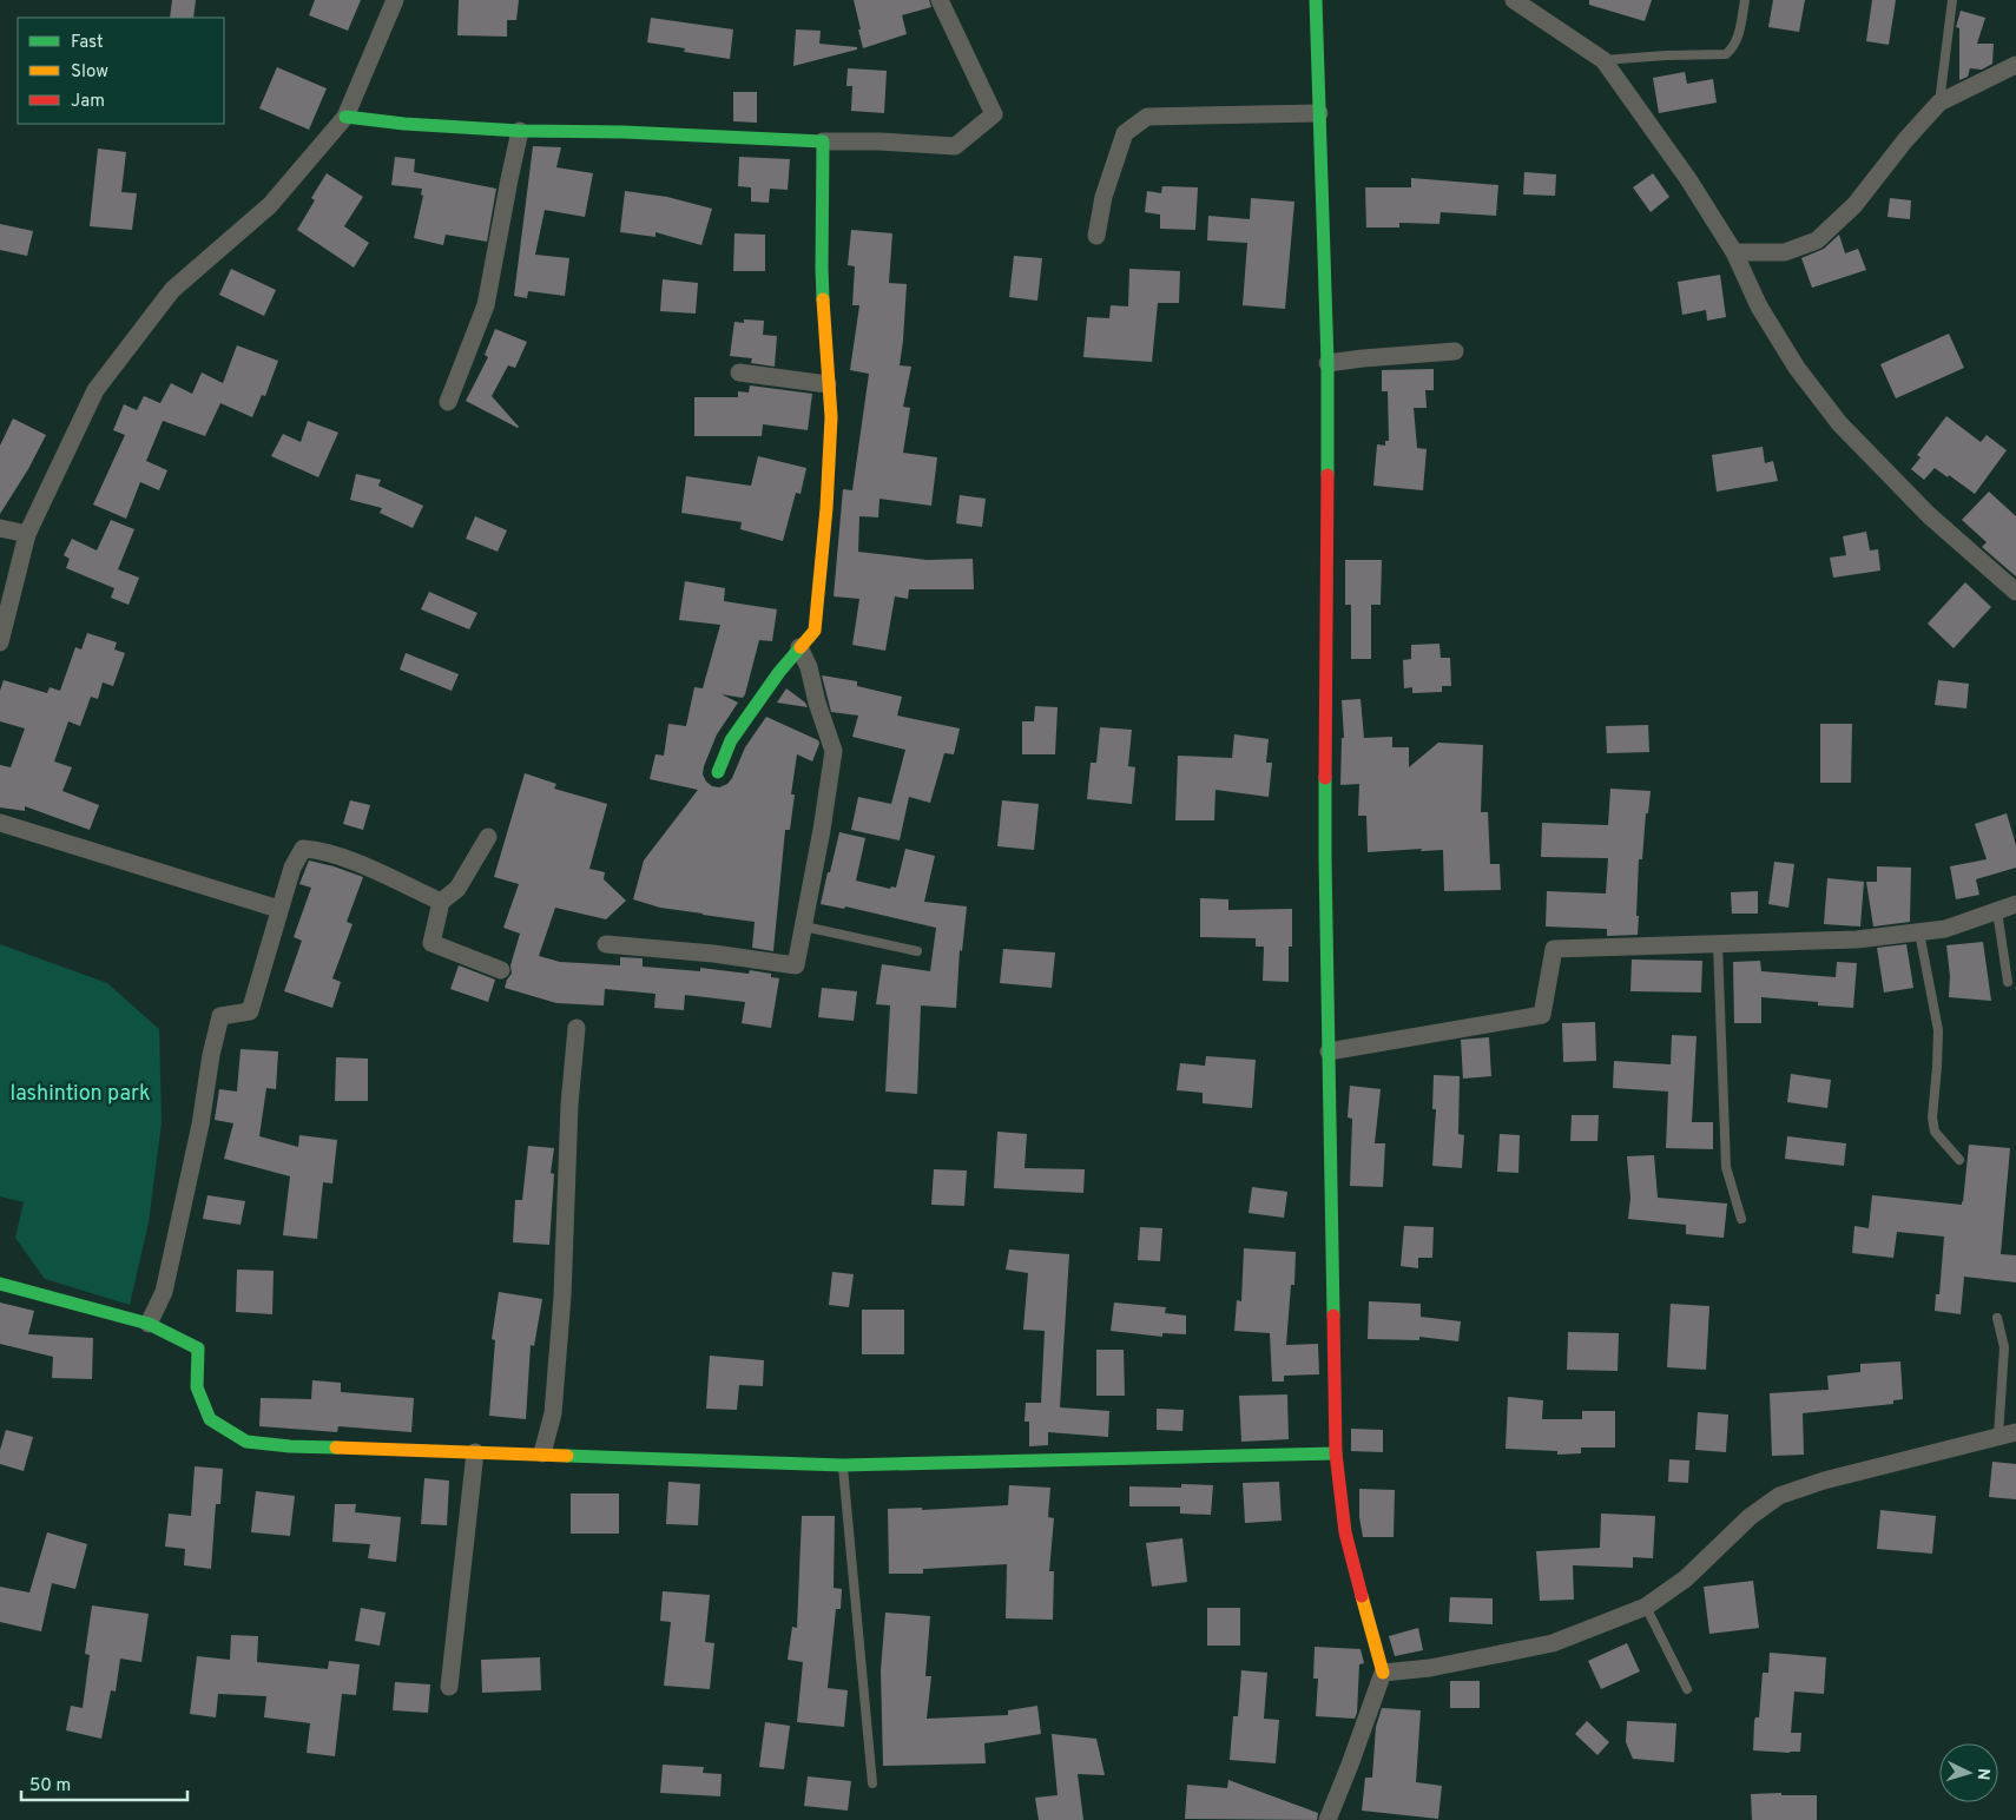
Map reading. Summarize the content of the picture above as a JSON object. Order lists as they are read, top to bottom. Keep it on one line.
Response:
{"parks":["lashintion park"],"legend":["Fast","Slow","Jam"],"scale_bar":"50 m","north":"right"}
